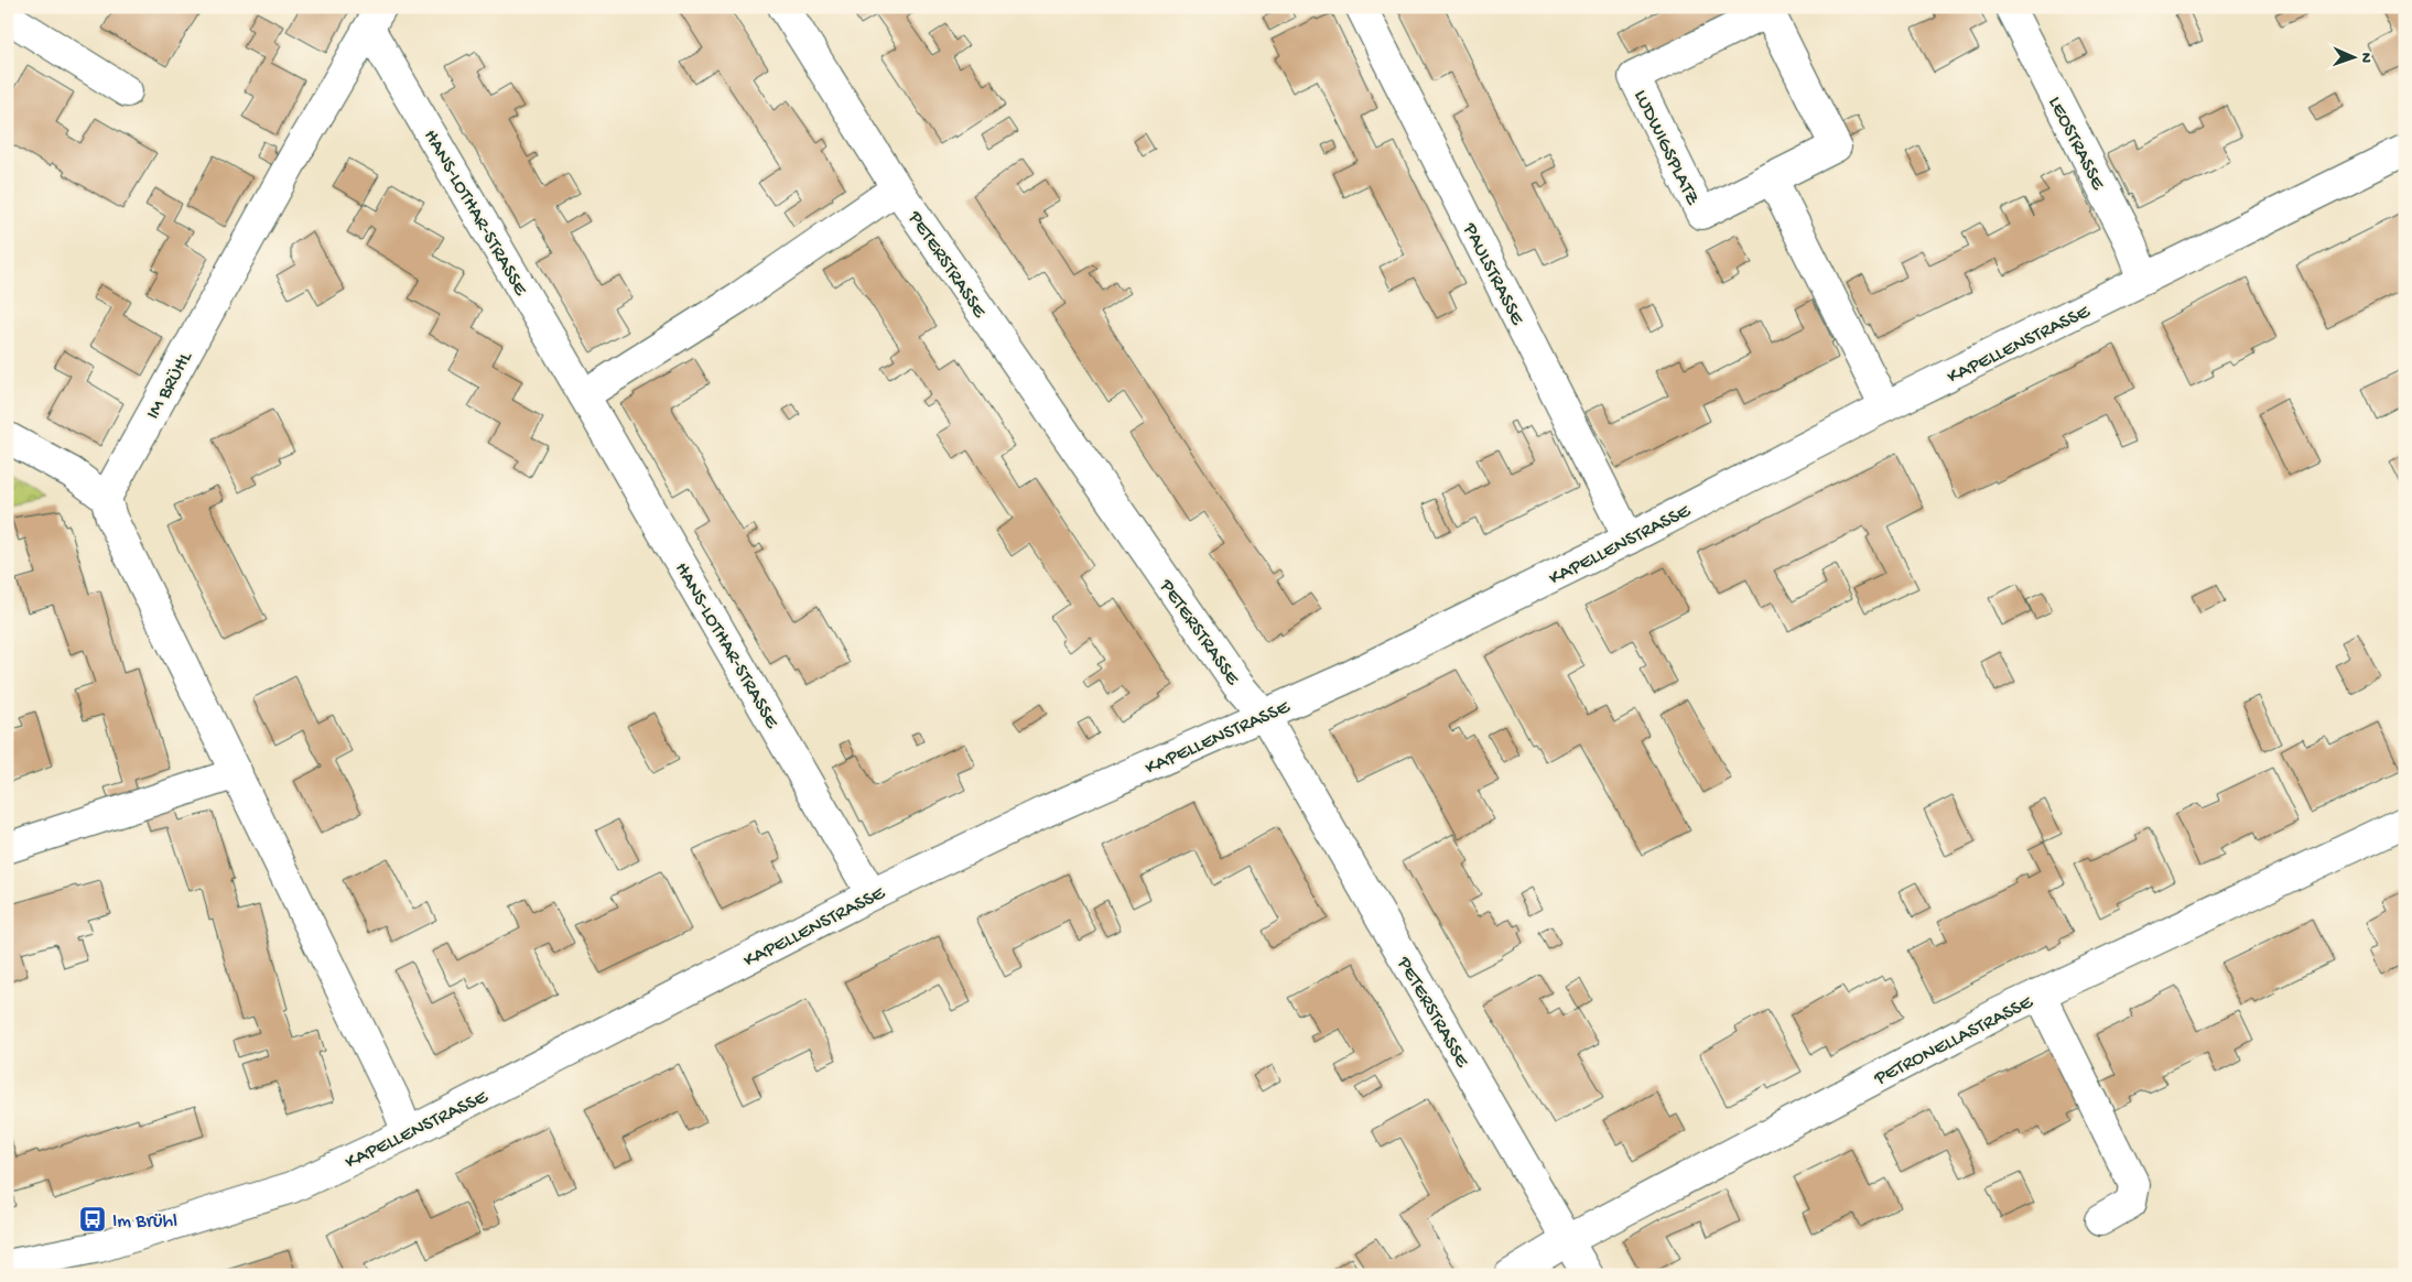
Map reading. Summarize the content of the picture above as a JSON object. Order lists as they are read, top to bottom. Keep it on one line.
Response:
{"streets":{"street":["LEOSTRASSE","LUDWIGSPLATZ","HANS-LOTHAR-STRASSE","PETERSTRASSE","PAULSTRASSE","KAPELLENSTRASSE","IM BRÜHL","PETRONELLASTRASSE"]},"crossings":[["LEOSTRASSE","KAPELLENSTRASSE"],["HANS-LOTHAR-STRASSE","KAPELLENSTRASSE"],["HANS-LOTHAR-STRASSE","IM BRÜHL"],["PETERSTRASSE","KAPELLENSTRASSE"],["PETERSTRASSE","PETRONELLASTRASSE"],["PAULSTRASSE","KAPELLENSTRASSE"]],"places":{"bus stop":["Im Brühl"]},"north":"right"}
